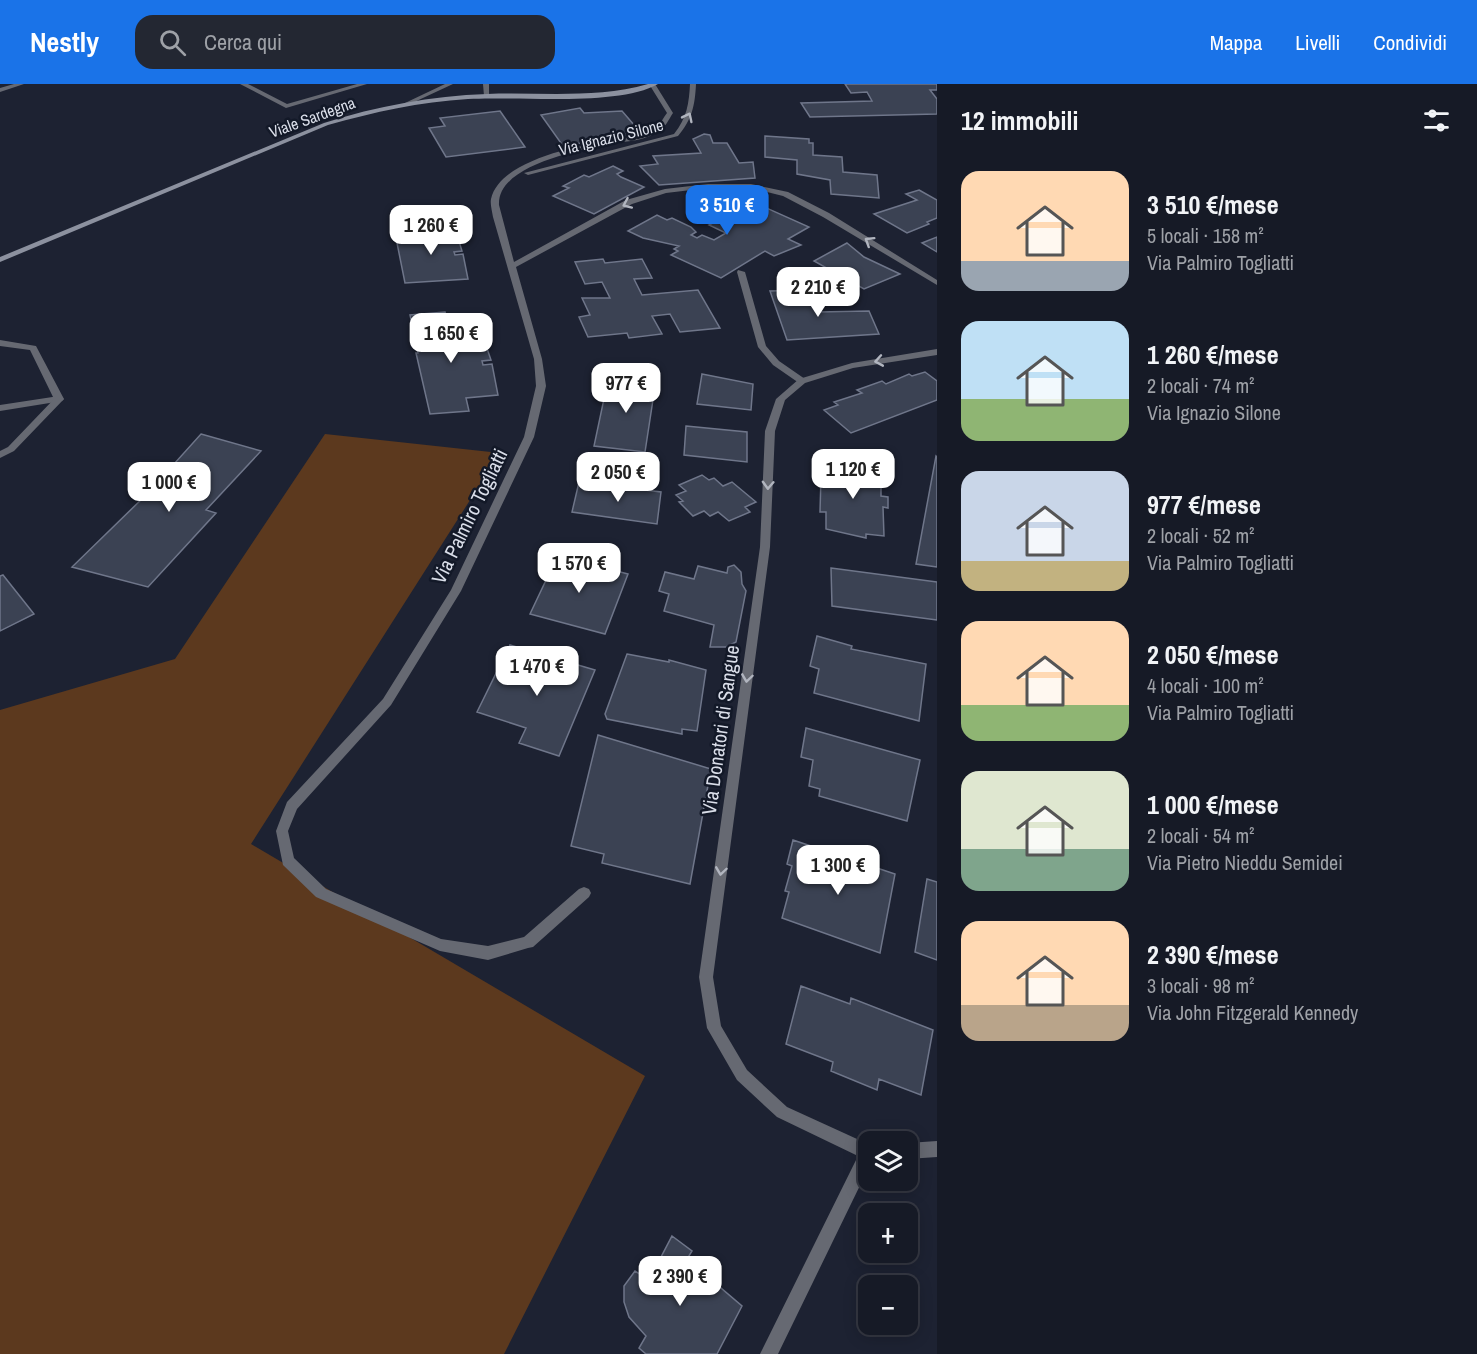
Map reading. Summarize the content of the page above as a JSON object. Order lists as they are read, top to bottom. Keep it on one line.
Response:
{"streets":{"street":["Viale Sardegna","Via Ignazio Silone","Via Palmiro Togliatti","Via Donatori di Sangue"]},"crossings":[["Viale Sardegna","Via Ignazio Silone"]],"one_way":["Via Ignazio Silone","Via Donatori di Sangue"],"page":{"header":"Nestly","search":"Cerca qui","nav":["Mappa","Livelli","Condividi"],"heading":"12 immobili","list":[{"name":"3 510 €/mese","note":"5 locali · 158 m² · Via Palmiro Togliatti"},{"name":"1 260 €/mese","note":"2 locali · 74 m² · Via Ignazio Silone"},{"name":"977 €/mese","note":"2 locali · 52 m² · Via Palmiro Togliatti"},{"name":"2 050 €/mese","note":"4 locali · 100 m² · Via Palmiro Togliatti"},{"name":"1 000 €/mese","note":"2 locali · 54 m² · Via Pietro Nieddu Semidei"},{"name":"2 390 €/mese","note":"3 locali · 98 m² · Via John Fitzgerald Kennedy"}],"price":["3 510 €","1 260 €","2 210 €","1 650 €","977 €","1 120 €","2 050 €","1 000 €","1 570 €","1 470 €","1 300 €","2 390 €"],"map_buttons":["+","−"]}}
